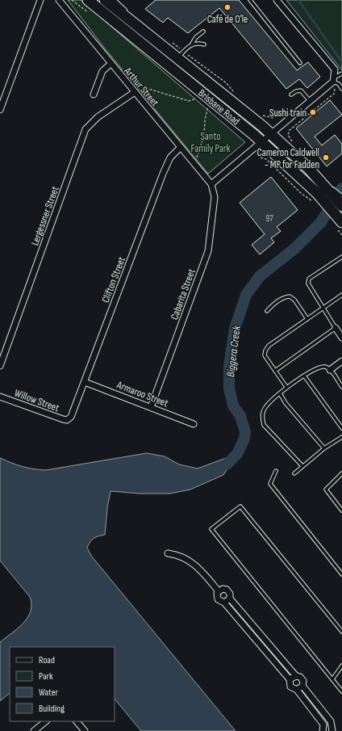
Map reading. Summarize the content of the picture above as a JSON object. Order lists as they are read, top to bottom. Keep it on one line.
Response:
{"streets":{"highway":["Brisbane Road"],"street":["Arthur Street","Lergessner Street","Clifton Street","Cabarita Street","Armaroo Street","Willow Street"]},"crossings":[["Arthur Street","Lergessner Street"],["Arthur Street","Clifton Street"],["Arthur Street","Cabarita Street"],["Clifton Street","Armaroo Street"],["Clifton Street","Willow Street"],["Cabarita Street","Armaroo Street"]],"water":["Biggera Creek"],"parks":["Santo Family Park"],"places":["Café de O'le","Sushi train","Cameron Caldwell - MP for Fadden"],"house_numbers":["97"],"legend":["Road","Park","Water","Building"]}
